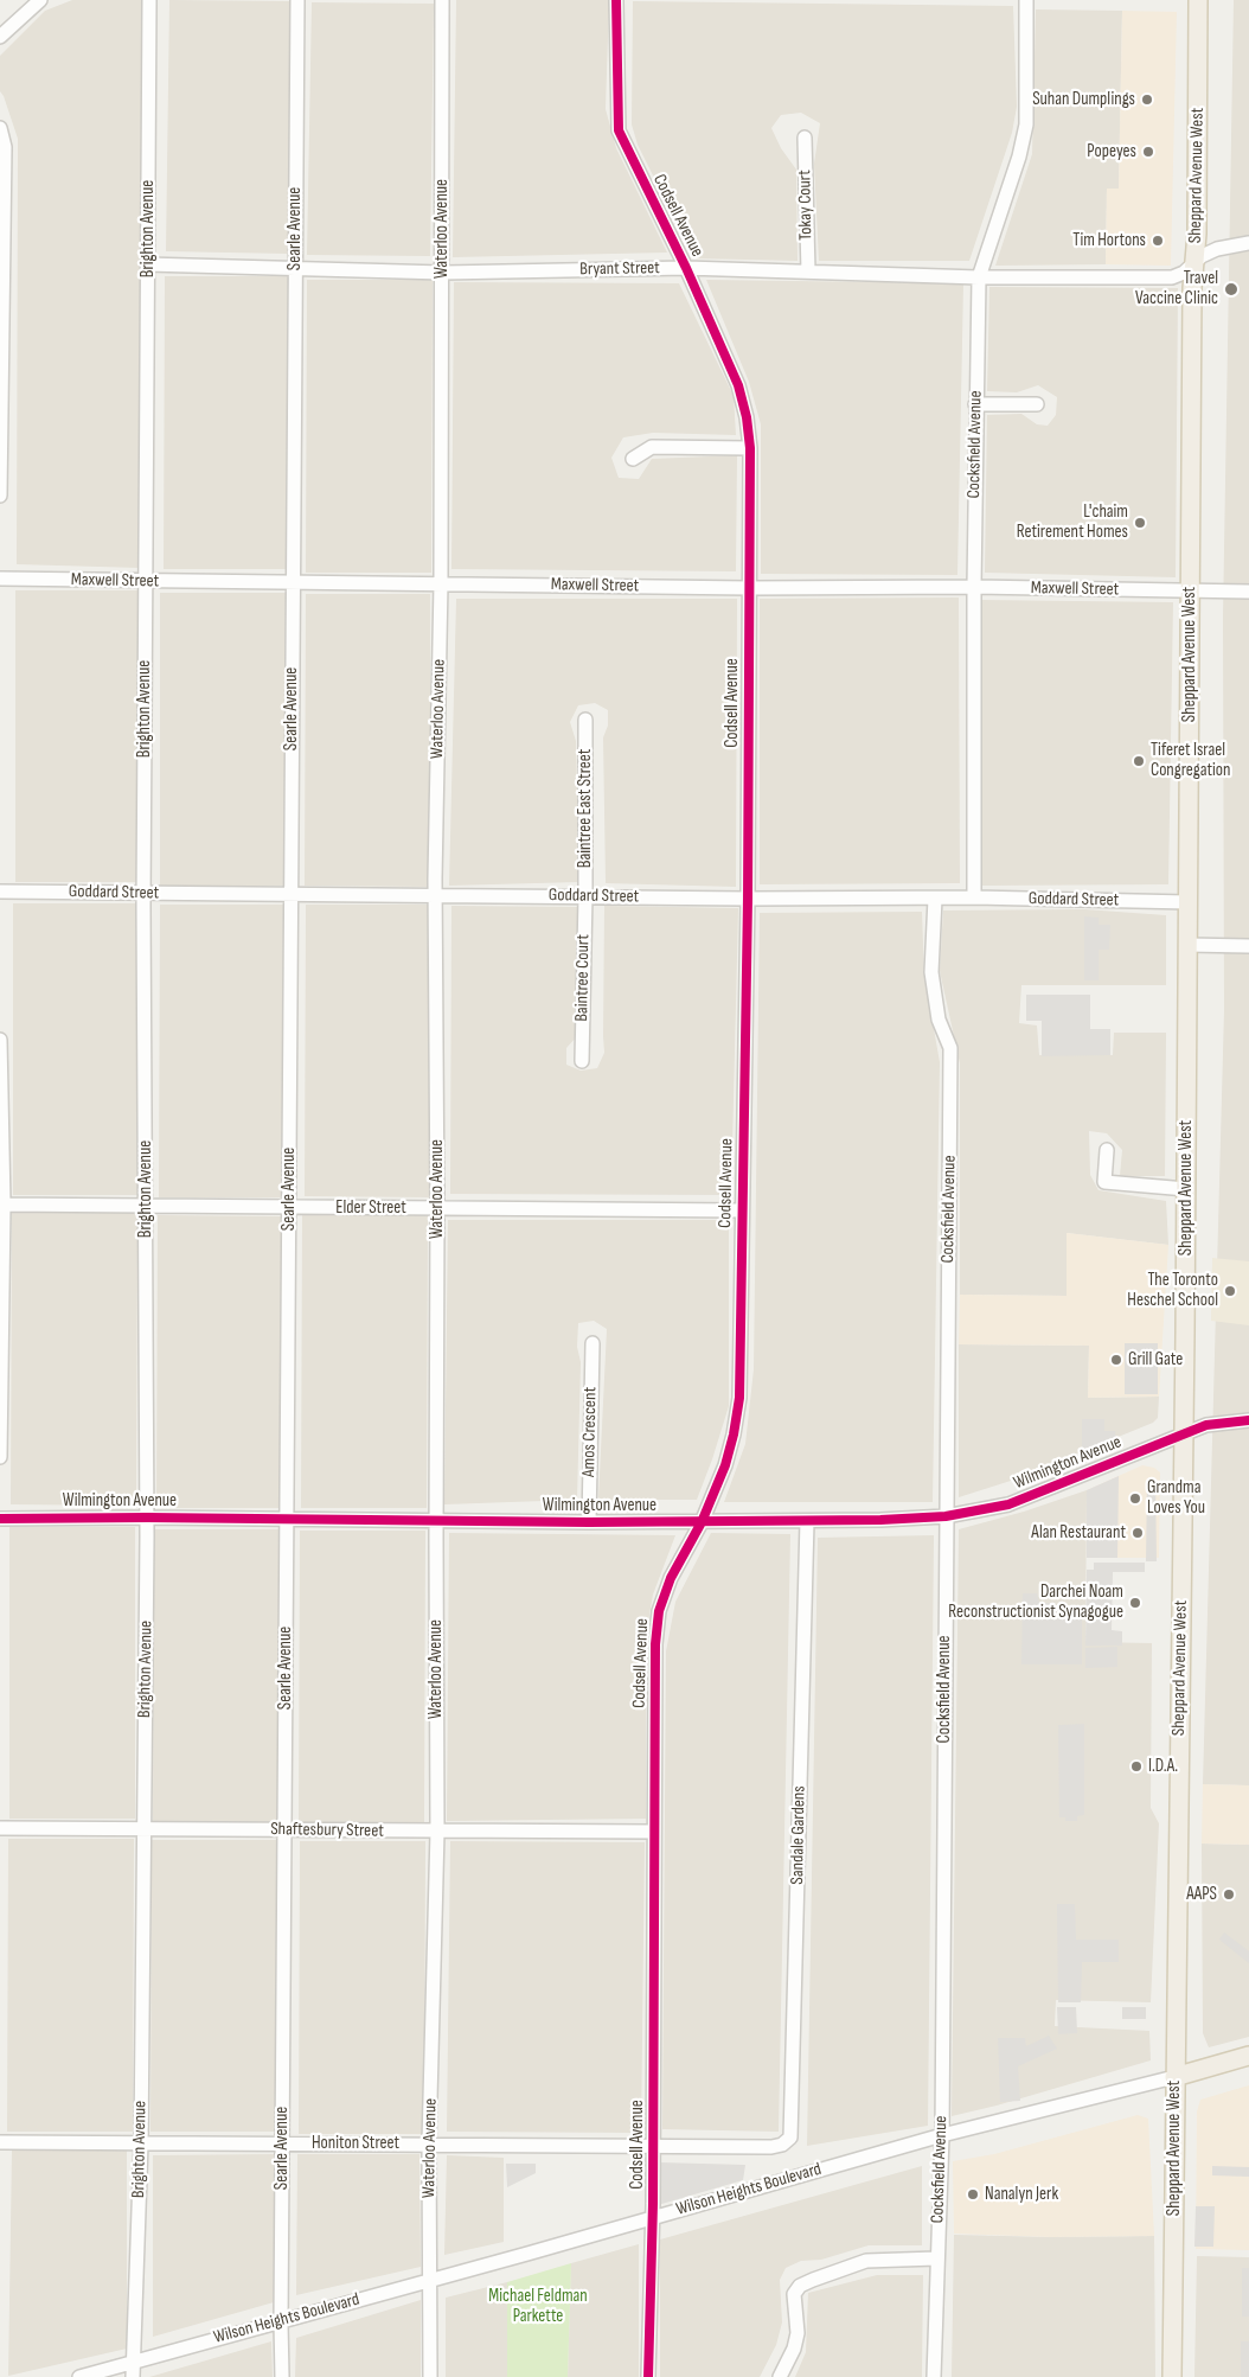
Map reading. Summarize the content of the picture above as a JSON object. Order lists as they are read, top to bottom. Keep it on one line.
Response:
{"streets":{"main road":["Sheppard Avenue West","Wilson Heights Boulevard"],"street":["Tokay Court","Codsell Avenue","Brighton Avenue","Searle Avenue","Waterloo Avenue","Bryant Street","Cocksfield Avenue","Maxwell Street","Baintree East Street","Goddard Street","Baintree Court","Elder Street","Amos Crescent","Wilmington Avenue","Shaftesbury Street","Sandale Gardens","Honiton Street"]},"crossings":[["Sheppard Avenue West","Bryant Street"],["Sheppard Avenue West","Maxwell Street"],["Sheppard Avenue West","Goddard Street"],["Sheppard Avenue West","Wilmington Avenue"],["Sheppard Avenue West","Wilson Heights Boulevard"],["Tokay Court","Bryant Street"],["Codsell Avenue","Bryant Street"],["Codsell Avenue","Maxwell Street"],["Codsell Avenue","Goddard Street"],["Codsell Avenue","Elder Street"],["Codsell Avenue","Wilmington Avenue"],["Codsell Avenue","Shaftesbury Street"],["Codsell Avenue","Honiton Street"],["Codsell Avenue","Wilson Heights Boulevard"],["Brighton Avenue","Bryant Street"],["Brighton Avenue","Maxwell Street"],["Brighton Avenue","Goddard Street"],["Brighton Avenue","Elder Street"],["Brighton Avenue","Wilmington Avenue"],["Brighton Avenue","Shaftesbury Street"],["Brighton Avenue","Honiton Street"],["Brighton Avenue","Wilson Heights Boulevard"],["Searle Avenue","Bryant Street"],["Searle Avenue","Maxwell Street"],["Searle Avenue","Goddard Street"],["Searle Avenue","Elder Street"],["Searle Avenue","Wilmington Avenue"],["Searle Avenue","Shaftesbury Street"],["Searle Avenue","Honiton Street"],["Searle Avenue","Wilson Heights Boulevard"],["Waterloo Avenue","Bryant Street"],["Waterloo Avenue","Maxwell Street"],["Waterloo Avenue","Goddard Street"],["Waterloo Avenue","Elder Street"],["Waterloo Avenue","Wilmington Avenue"],["Waterloo Avenue","Shaftesbury Street"],["Waterloo Avenue","Honiton Street"],["Waterloo Avenue","Wilson Heights Boulevard"],["Bryant Street","Cocksfield Avenue"],["Cocksfield Avenue","Maxwell Street"],["Cocksfield Avenue","Goddard Street"],["Cocksfield Avenue","Wilmington Avenue"],["Cocksfield Avenue","Wilson Heights Boulevard"],["Baintree East Street","Goddard Street"],["Baintree East Street","Baintree Court"],["Goddard Street","Baintree Court"],["Amos Crescent","Wilmington Avenue"],["Wilmington Avenue","Sandale Gardens"],["Sandale Gardens","Honiton Street"]],"parks":["Michael Feldman Parkette"],"places":["Suhan Dumplings","Popeyes","Tim Hortons","Travel Vaccine Clinic","L'chaim Retirement Homes","Tiferet Israel Congregation","The Toronto Heschel School","Grill Gate","Grandma Loves You","Alan Restaurant","Darchei Noam Reconstructionist Synagogue","I.D.A.","AAPS","Nanalyn Jerk"]}
